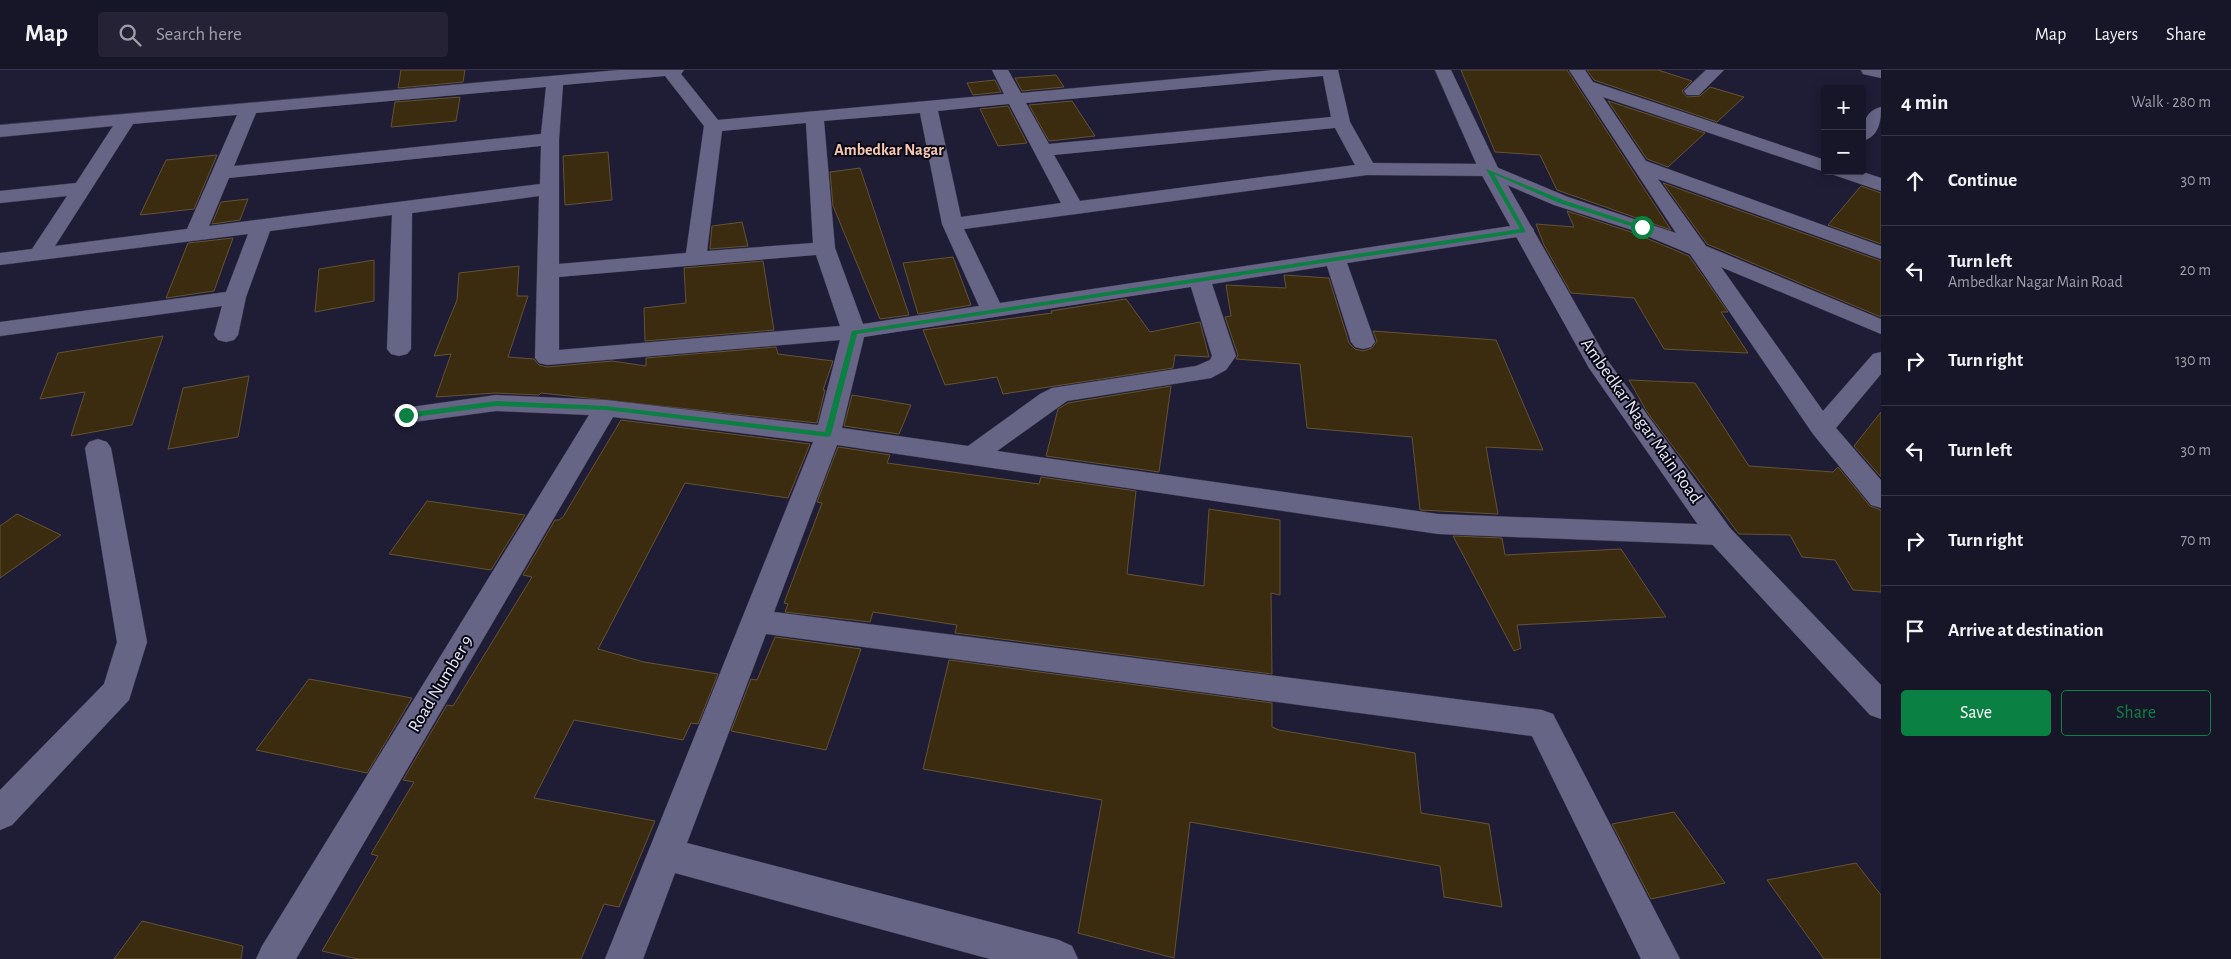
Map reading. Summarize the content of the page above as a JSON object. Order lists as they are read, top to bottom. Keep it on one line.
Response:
{"streets":{"street":["Ambedkar Nagar Main Road","Road Number 9"]},"districts":["Ambedkar Nagar"],"page":{"header":"Map","search":"Search here","nav":["Map","Layers","Share"],"heading":["4 min","Walk · 280 m"],"map_buttons":["+","−"],"list":[["Continue","30 m"],["Turn left","Ambedkar Nagar Main Road","20 m"],["Turn right","130 m"],["Turn left","30 m"],["Turn right","70 m"],"Arrive at destination"],"buttons":["Save","Share"]}}
